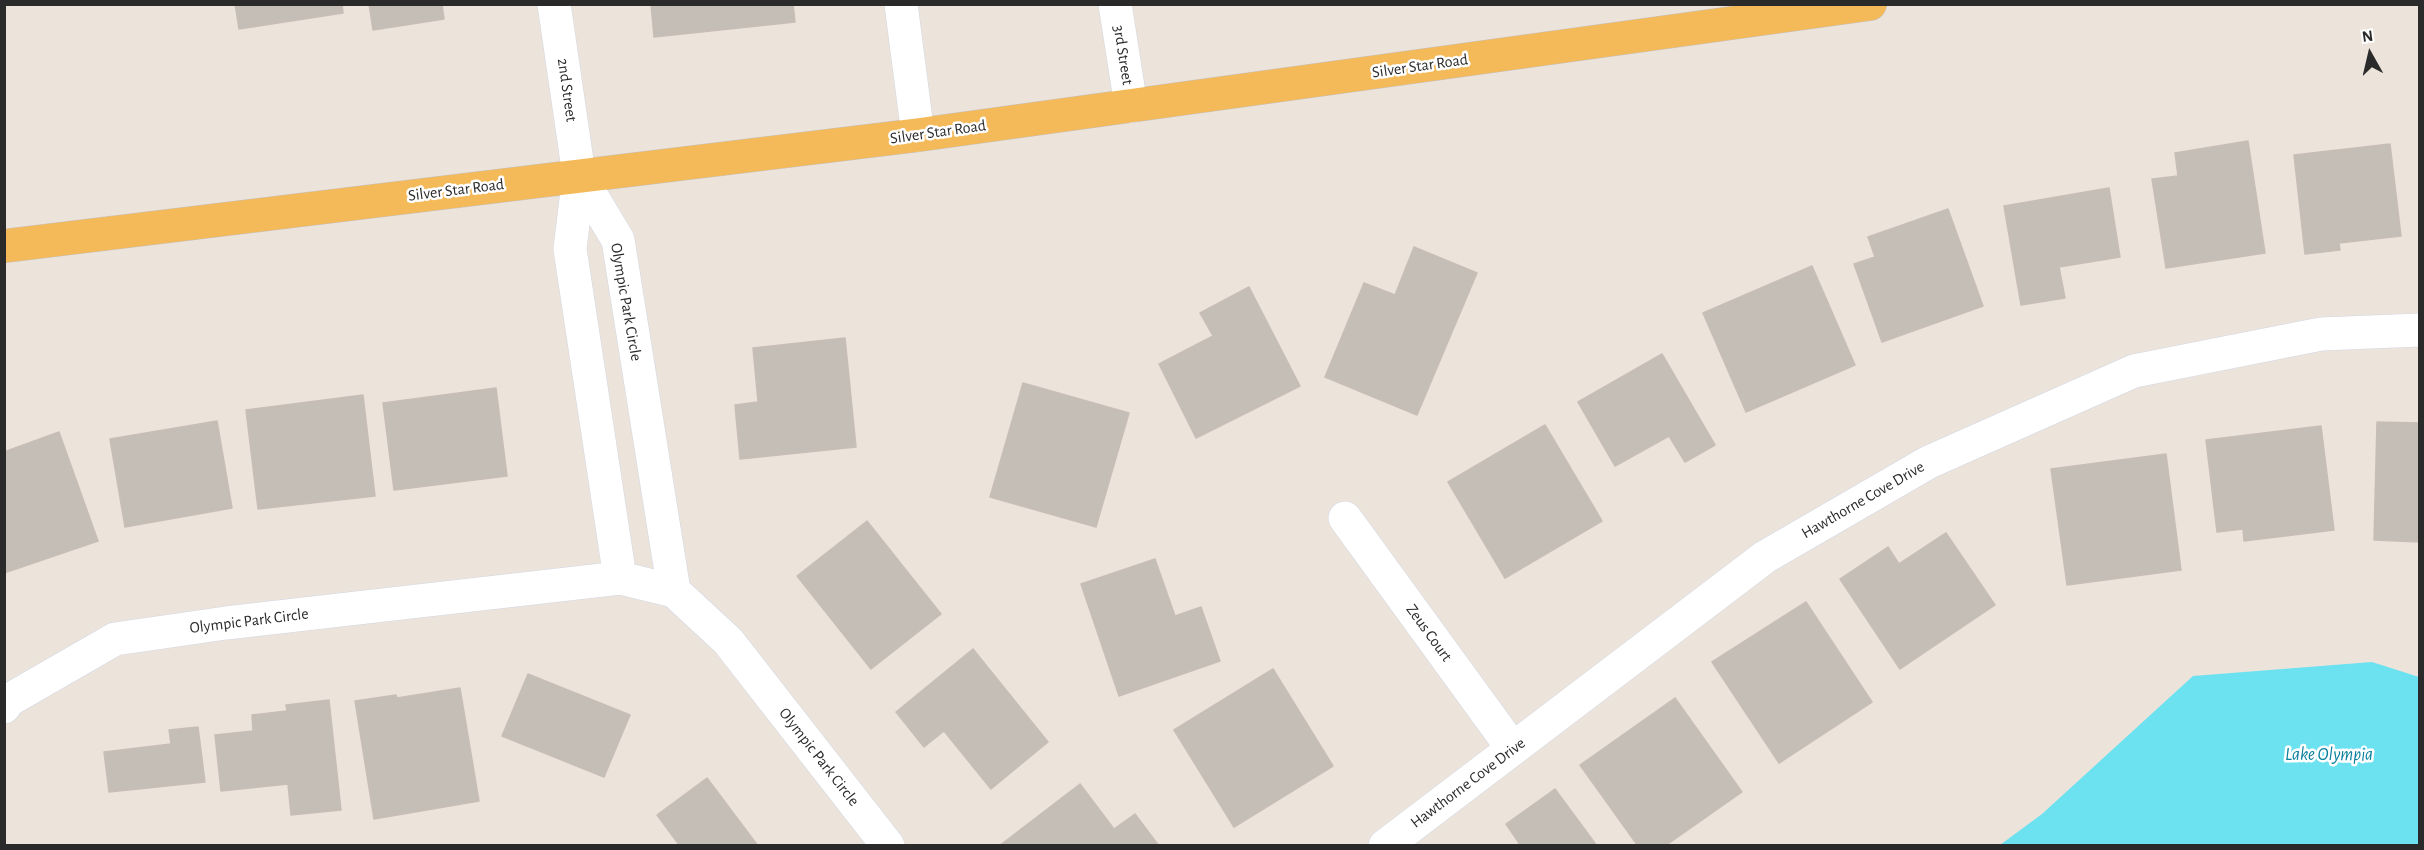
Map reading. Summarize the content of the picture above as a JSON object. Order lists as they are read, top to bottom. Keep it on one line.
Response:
{"streets":{"main road":["Silver Star Road"],"street":["3rd Street","2nd Street","Olympic Park Circle","Hawthorne Cove Drive","Zeus Court"]},"crossings":[["3rd Street","Silver Star Road"],["Silver Star Road","2nd Street"],["Silver Star Road","Olympic Park Circle"],["2nd Street","Olympic Park Circle"],["Hawthorne Cove Drive","Zeus Court"]],"water":["Lake Olympia"],"north":"top"}
